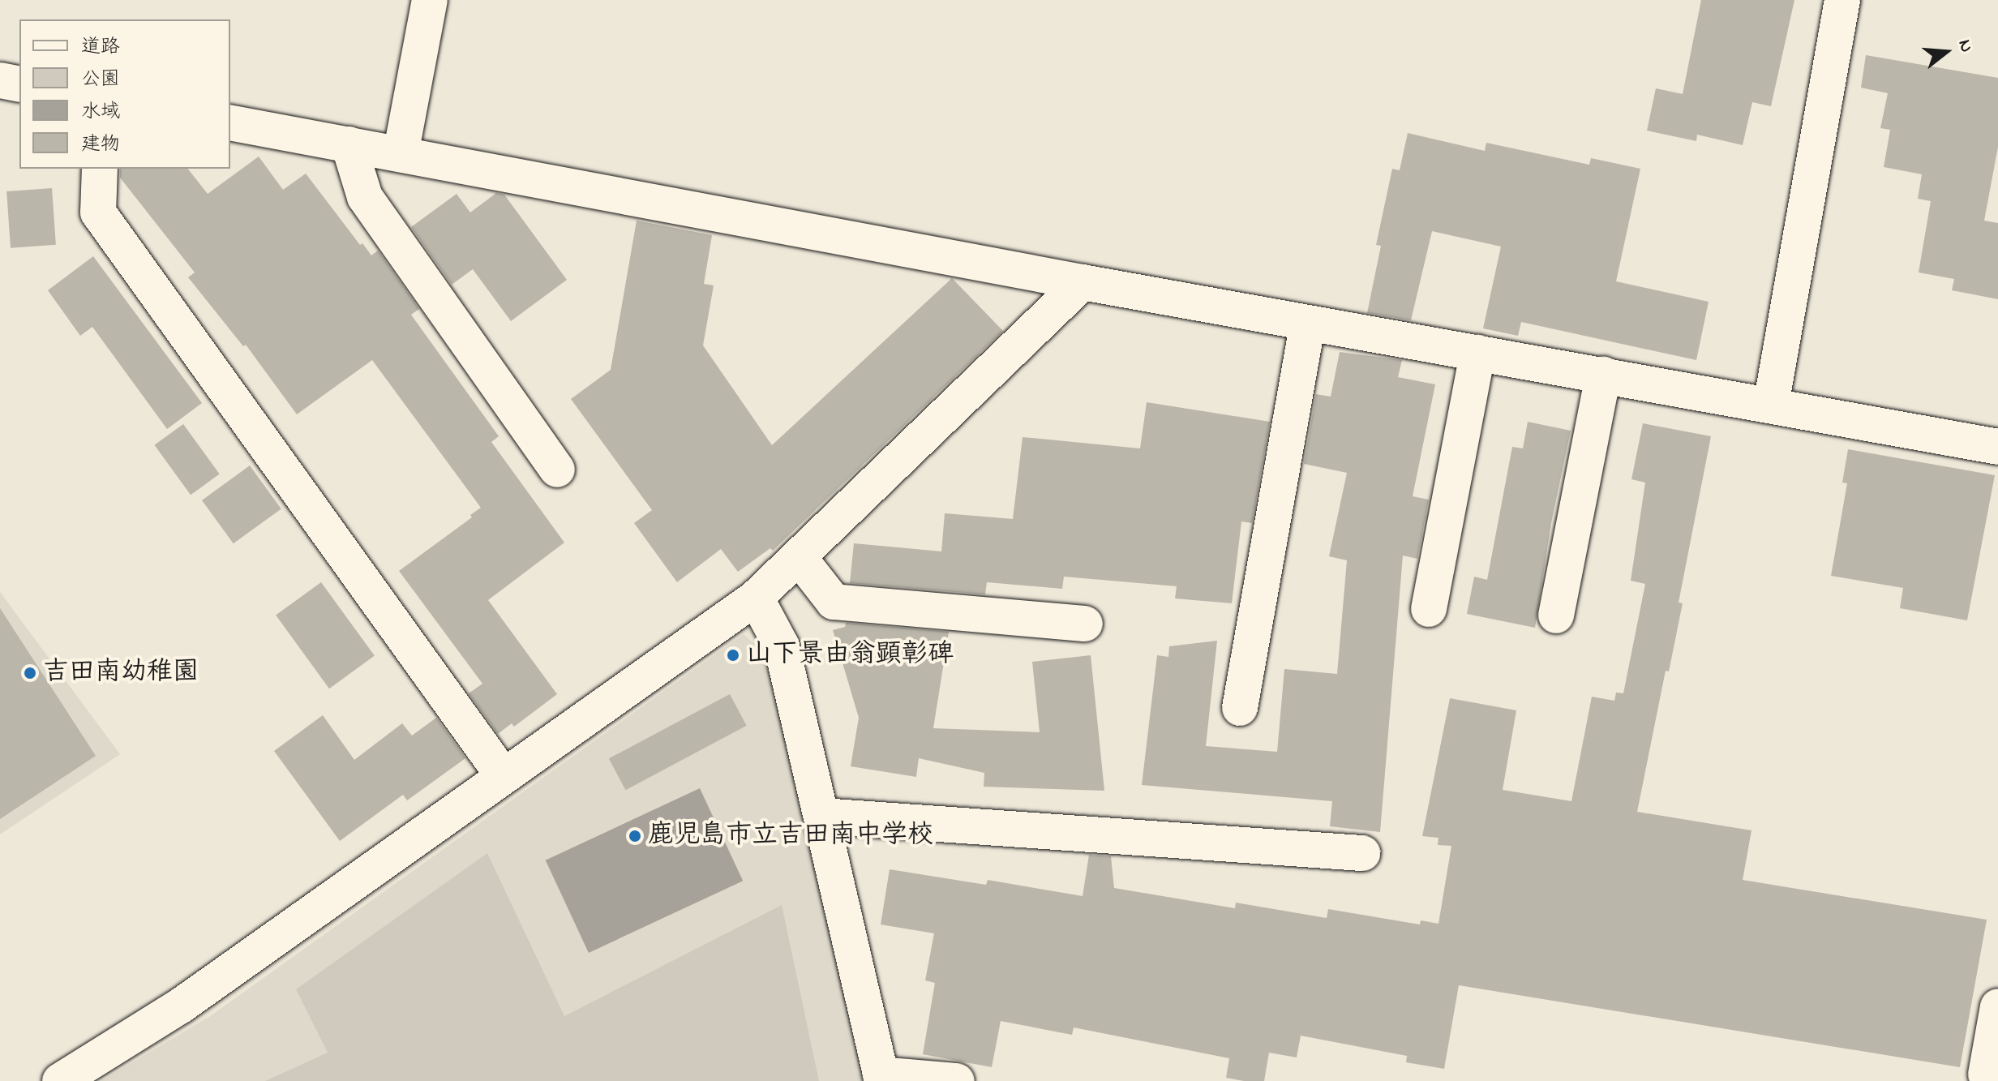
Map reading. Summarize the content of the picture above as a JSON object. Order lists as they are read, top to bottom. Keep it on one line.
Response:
{"places":["山下景由翁顕彰碑","吉田南幼稚園","鹿児島市立吉田南中学校"],"legend":["道路","公園","水域","建物"],"north":"right"}
